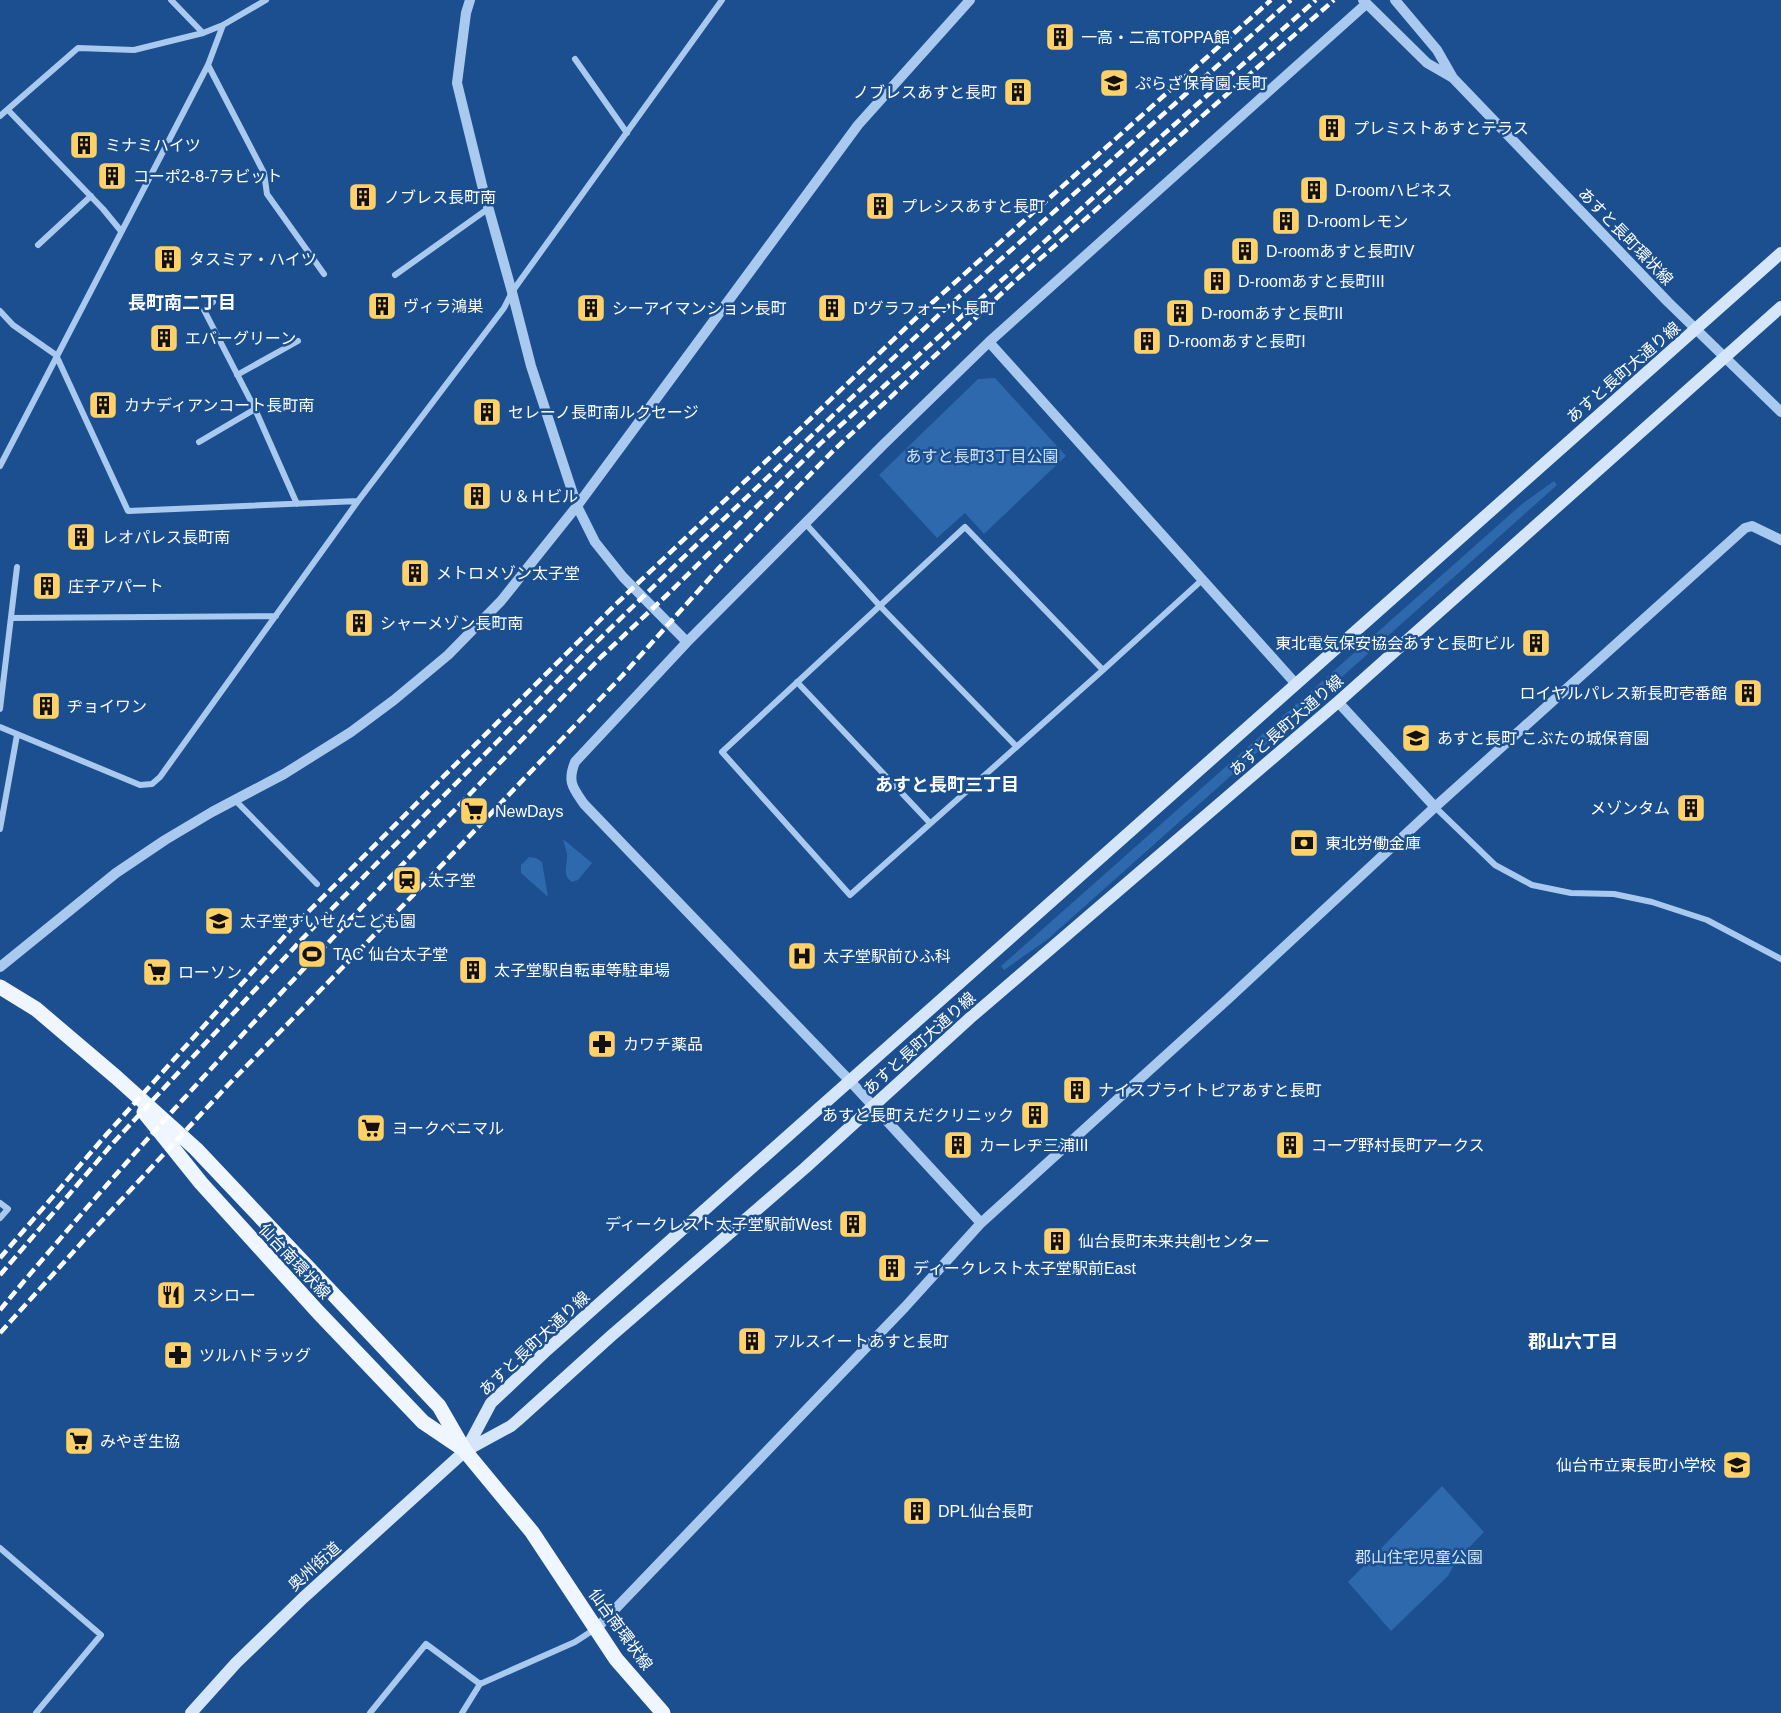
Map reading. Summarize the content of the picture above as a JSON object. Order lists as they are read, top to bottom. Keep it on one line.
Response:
{"streets":{"main road":["あすと長町大通り線","仙台南環状線","奥州街道"],"street":["あすと長町環状線"]},"crossings":[["あすと長町環状線","あすと長町大通り線"],["あすと長町大通り線","仙台南環状線"],["あすと長町大通り線","奥州街道"],["仙台南環状線","奥州街道"]],"districts":["長町南二丁目","あすと長町三丁目","郡山六丁目"],"parks":["あすと長町3丁目公園","郡山住宅児童公園"],"places":{"building":["一高・二高TOPPA館","ノブレスあすと長町","プレミストあすとテラス","ミナミハイツ","コーポ2-8-7ラビット","D-roomハピネス","ノブレス長町南","プレシスあすと長町","D-roomレモン","D-roomあすと長町IV","タスミア・ハイツ","D-roomあすと長町III","ヴィラ鴻巣","シーアイマンション長町","D'グラフォート長町","D-roomあすと長町II","エバーグリーン","D-roomあすと長町I","カナディアンコート長町南","セレーノ長町南ルクセージ","Ｕ＆Ｈビル","レオパレス長町南","メトロメゾン太子堂","庄子アパート","シャーメゾン長町南","東北電気保安協会あすと長町ビル","ロイヤルパレス新長町壱番館","ヂョイワン","メゾンタム","太子堂駅自転車等駐車場","ナイスブライトピアあすと長町","あすと長町えだクリニック","カーレヂ三浦III","コープ野村長町アークス","ディークレスト太子堂駅前West","仙台長町未来共創センター","ディークレスト太子堂駅前East","アルスイートあすと長町","DPL仙台長町"],"school or university":["ぷらざ保育園 長町","あすと長町 こぶたの城保育園","太子堂すいせんこども園","仙台市立東長町小学校"],"supermarket":["NewDays","ローソン","ヨークベニマル","みやぎ生協"],"bank":["東北労働金庫"],"station":["太子堂"],"sports":["TAC 仙台太子堂"],"hospital":["太子堂駅前ひふ科"],"pharmacy":["カワチ薬品","ツルハドラッグ"],"restaurant":["スシロー"]}}
